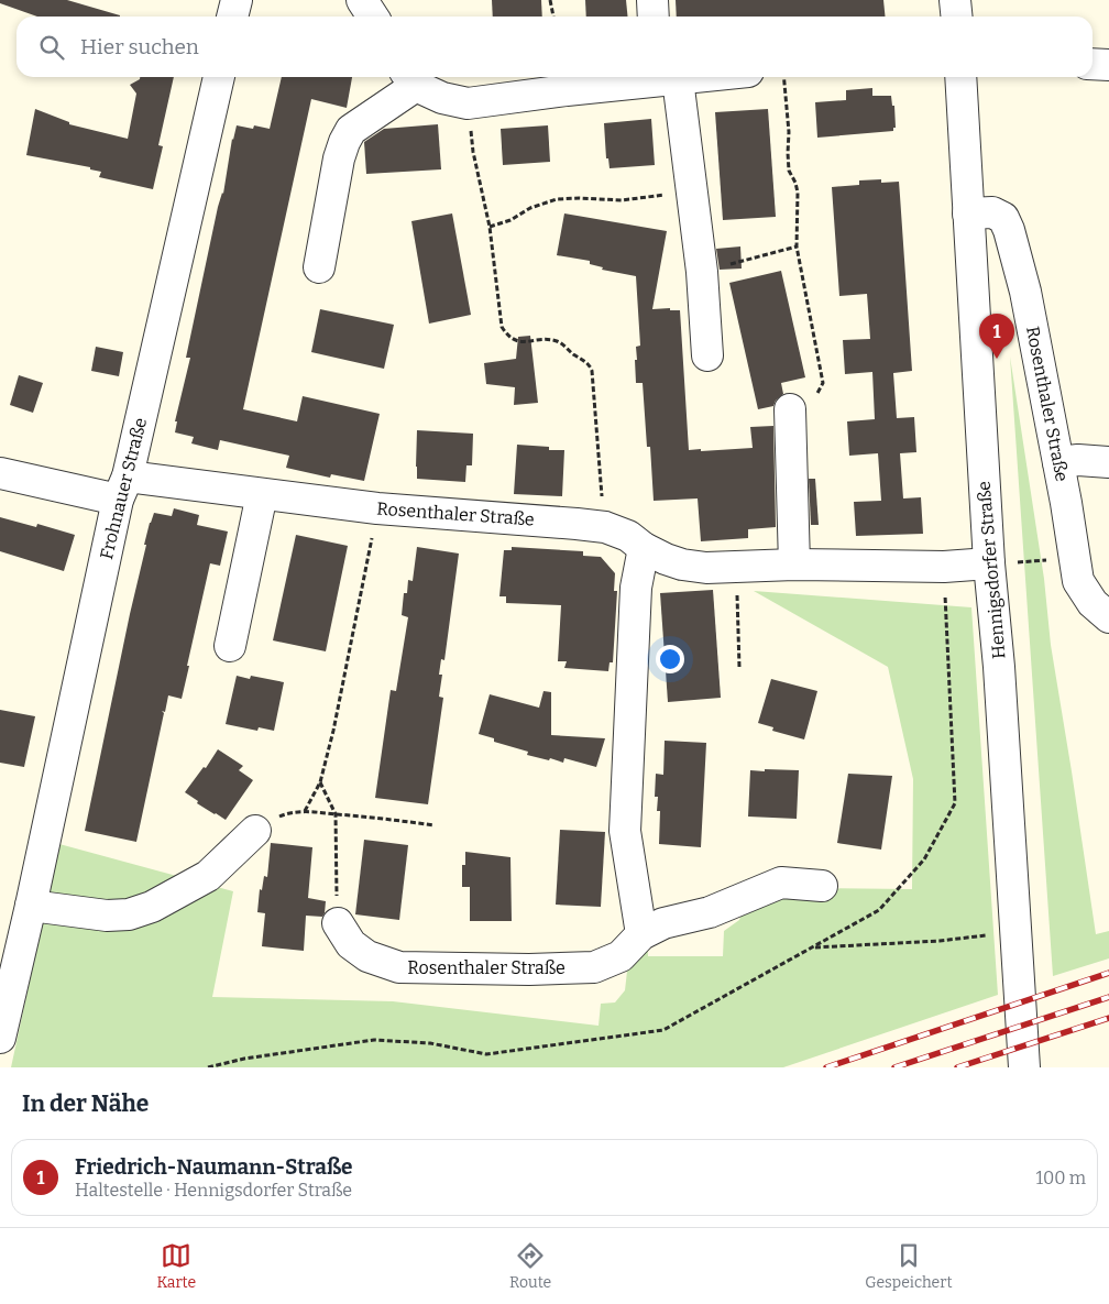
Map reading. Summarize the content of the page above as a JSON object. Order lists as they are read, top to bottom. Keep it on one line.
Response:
{"streets":{"street":["Rosenthaler Straße","Frohnauer Straße","Hennigsdorfer Straße"]},"crossings":[["Rosenthaler Straße","Frohnauer Straße"],["Rosenthaler Straße","Hennigsdorfer Straße"]],"page":{"search":"Hier suchen","pins":"1","heading":"In der Nähe","list":[{"mark":"1","name":"Friedrich-Naumann-Straße","note":"Haltestelle · Hennigsdorfer Straße","value":"100 m"}],"nav":["Karte","Route","Gespeichert"]}}
